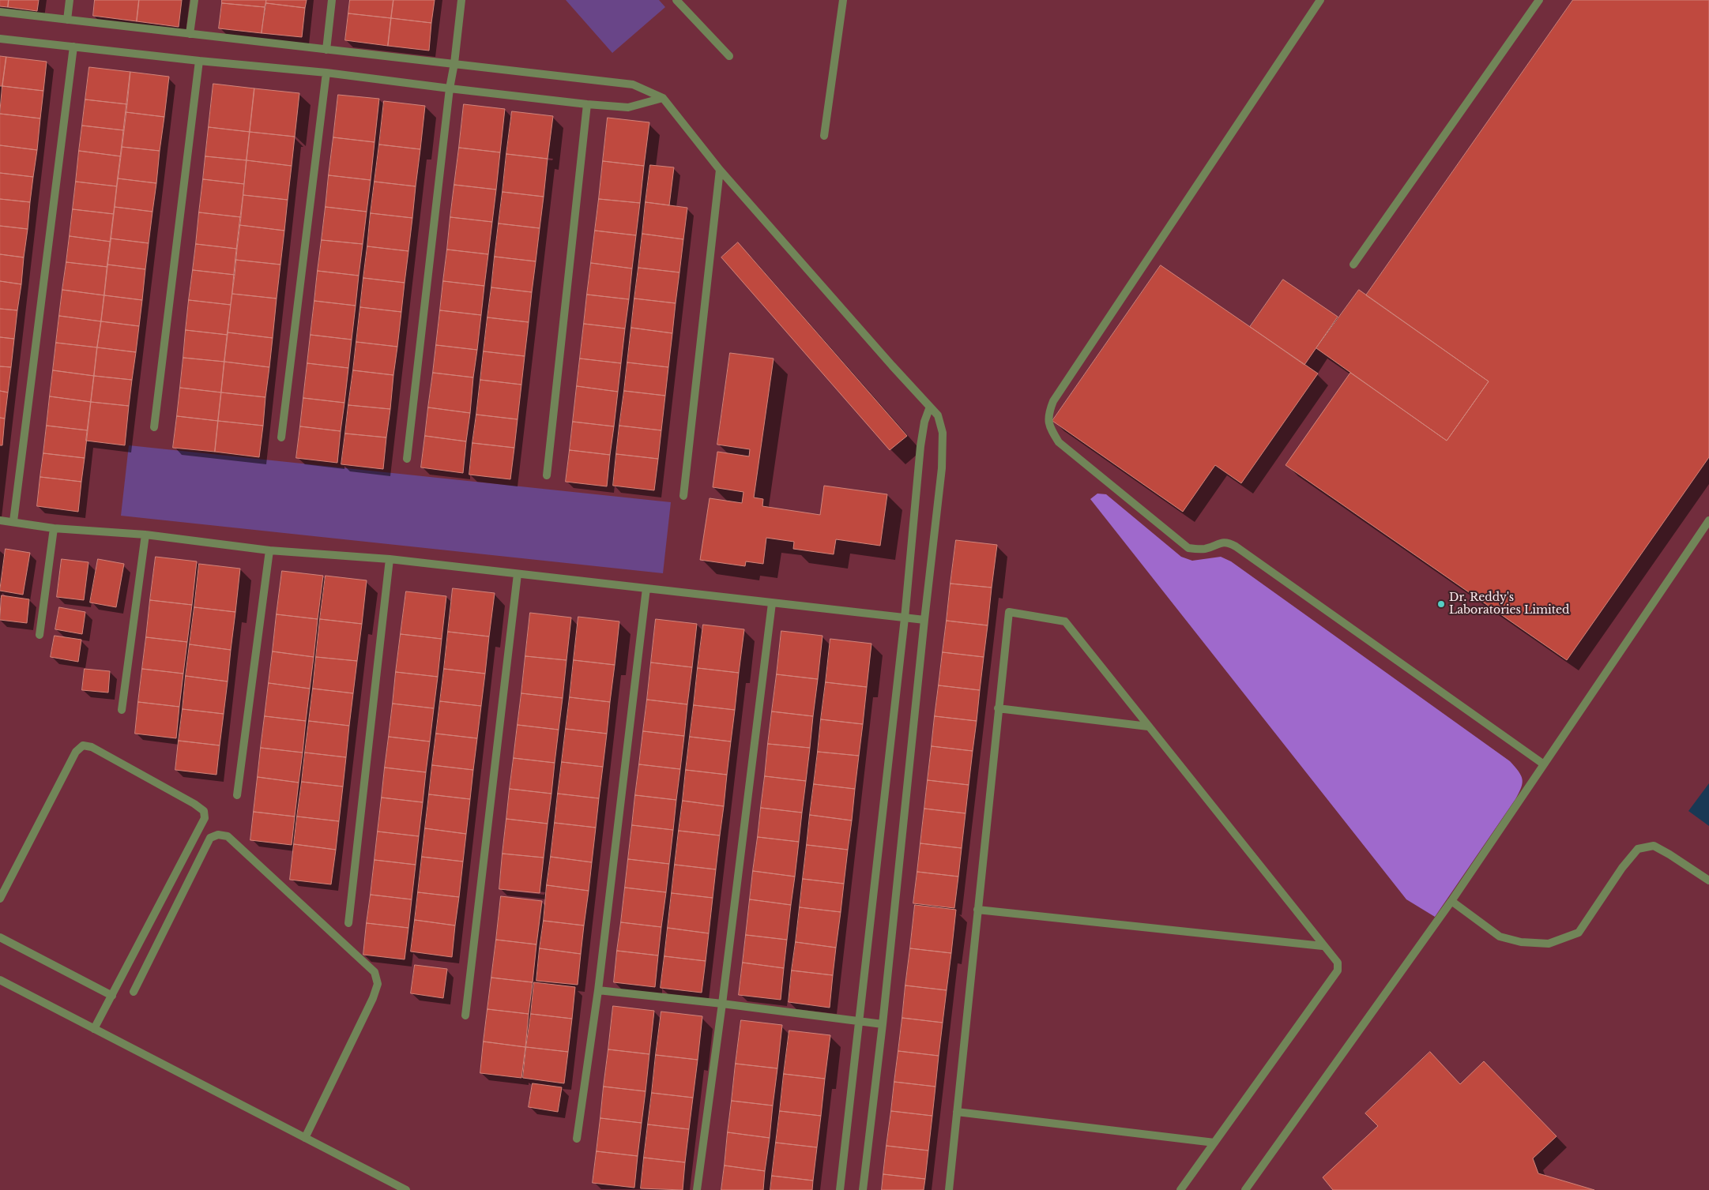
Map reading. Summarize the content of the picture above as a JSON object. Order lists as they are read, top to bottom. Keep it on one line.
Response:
{"places":["Dr. Reddy's Laboratories Limited"]}
